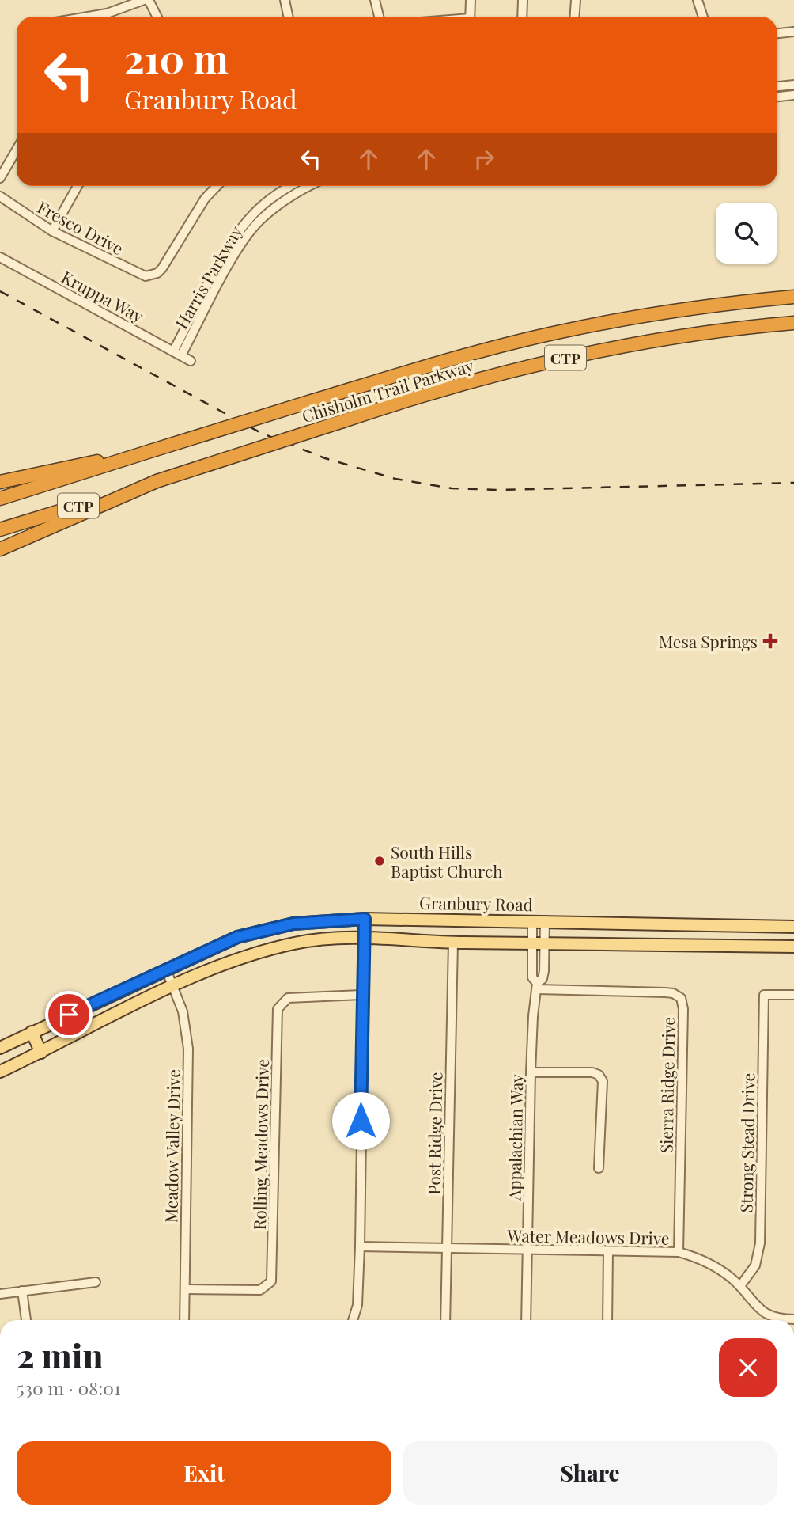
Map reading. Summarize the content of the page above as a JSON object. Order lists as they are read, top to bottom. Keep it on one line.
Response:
{"streets":{"highway":["CTP","Chisholm Trail Parkway"],"main road":["Granbury Road"],"street":["Fresco Drive","Harris Parkway","Kruppa Way","Sierra Ridge Drive","Post Ridge Drive","Appalachian Way","Strong Stead Drive","Rolling Meadows Drive","Meadow Valley Drive","Water Meadows Drive"]},"crossings":[["Harris Parkway","Kruppa Way"],["Granbury Road","Appalachian Way"],["Granbury Road","Meadow Valley Drive"],["Sierra Ridge Drive","Appalachian Way"],["Sierra Ridge Drive","Water Meadows Drive"],["Post Ridge Drive","Water Meadows Drive"],["Appalachian Way","Water Meadows Drive"],["Strong Stead Drive","Water Meadows Drive"],["Rolling Meadows Drive","Meadow Valley Drive"]],"places":{"health":["Mesa Springs"],"other":["South Hills Baptist Church"]},"page":{"turn":["210 m","Granbury Road"],"heading":["2 min","530 m · 08:01"],"buttons":["Exit","Share"]}}
